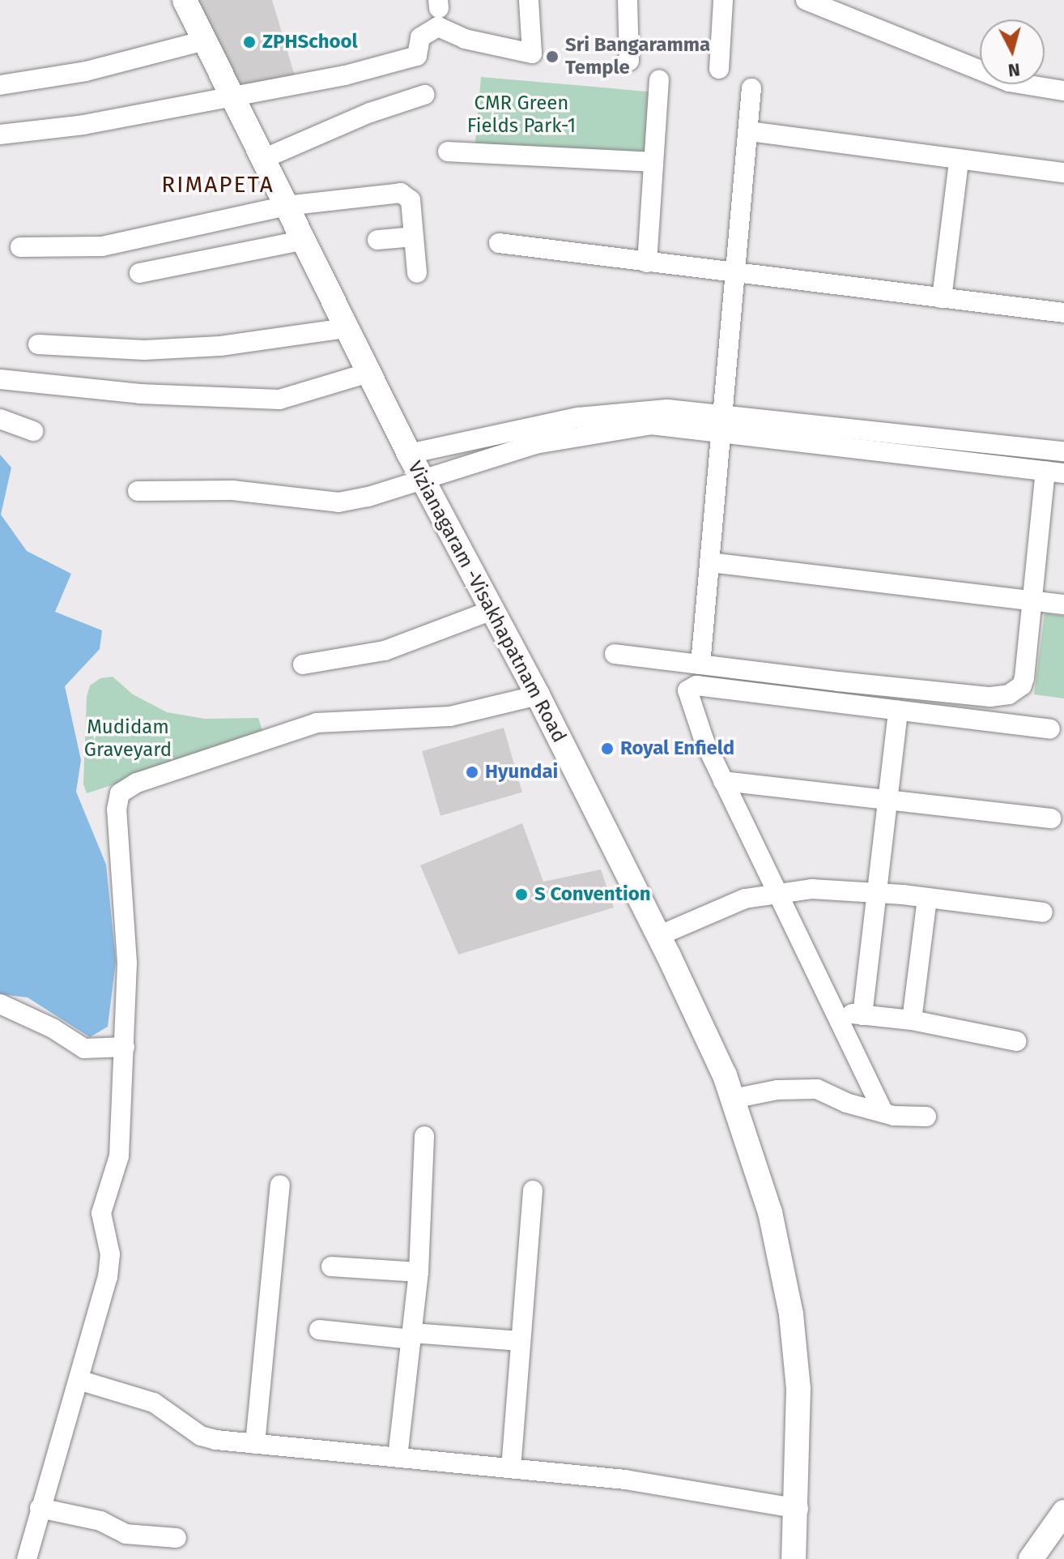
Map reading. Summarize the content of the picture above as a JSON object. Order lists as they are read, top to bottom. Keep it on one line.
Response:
{"streets":{"main road":["Vizianagaram -Visakhapatnam Road"]},"districts":["RIMAPETA"],"parks":["CMR Green Fields Park-1","Mudidam Graveyard"],"places":["ZPHSchool","Sri Bangaramma Temple","Royal Enfield","Hyundai","S Convention"],"north":"bottom"}
